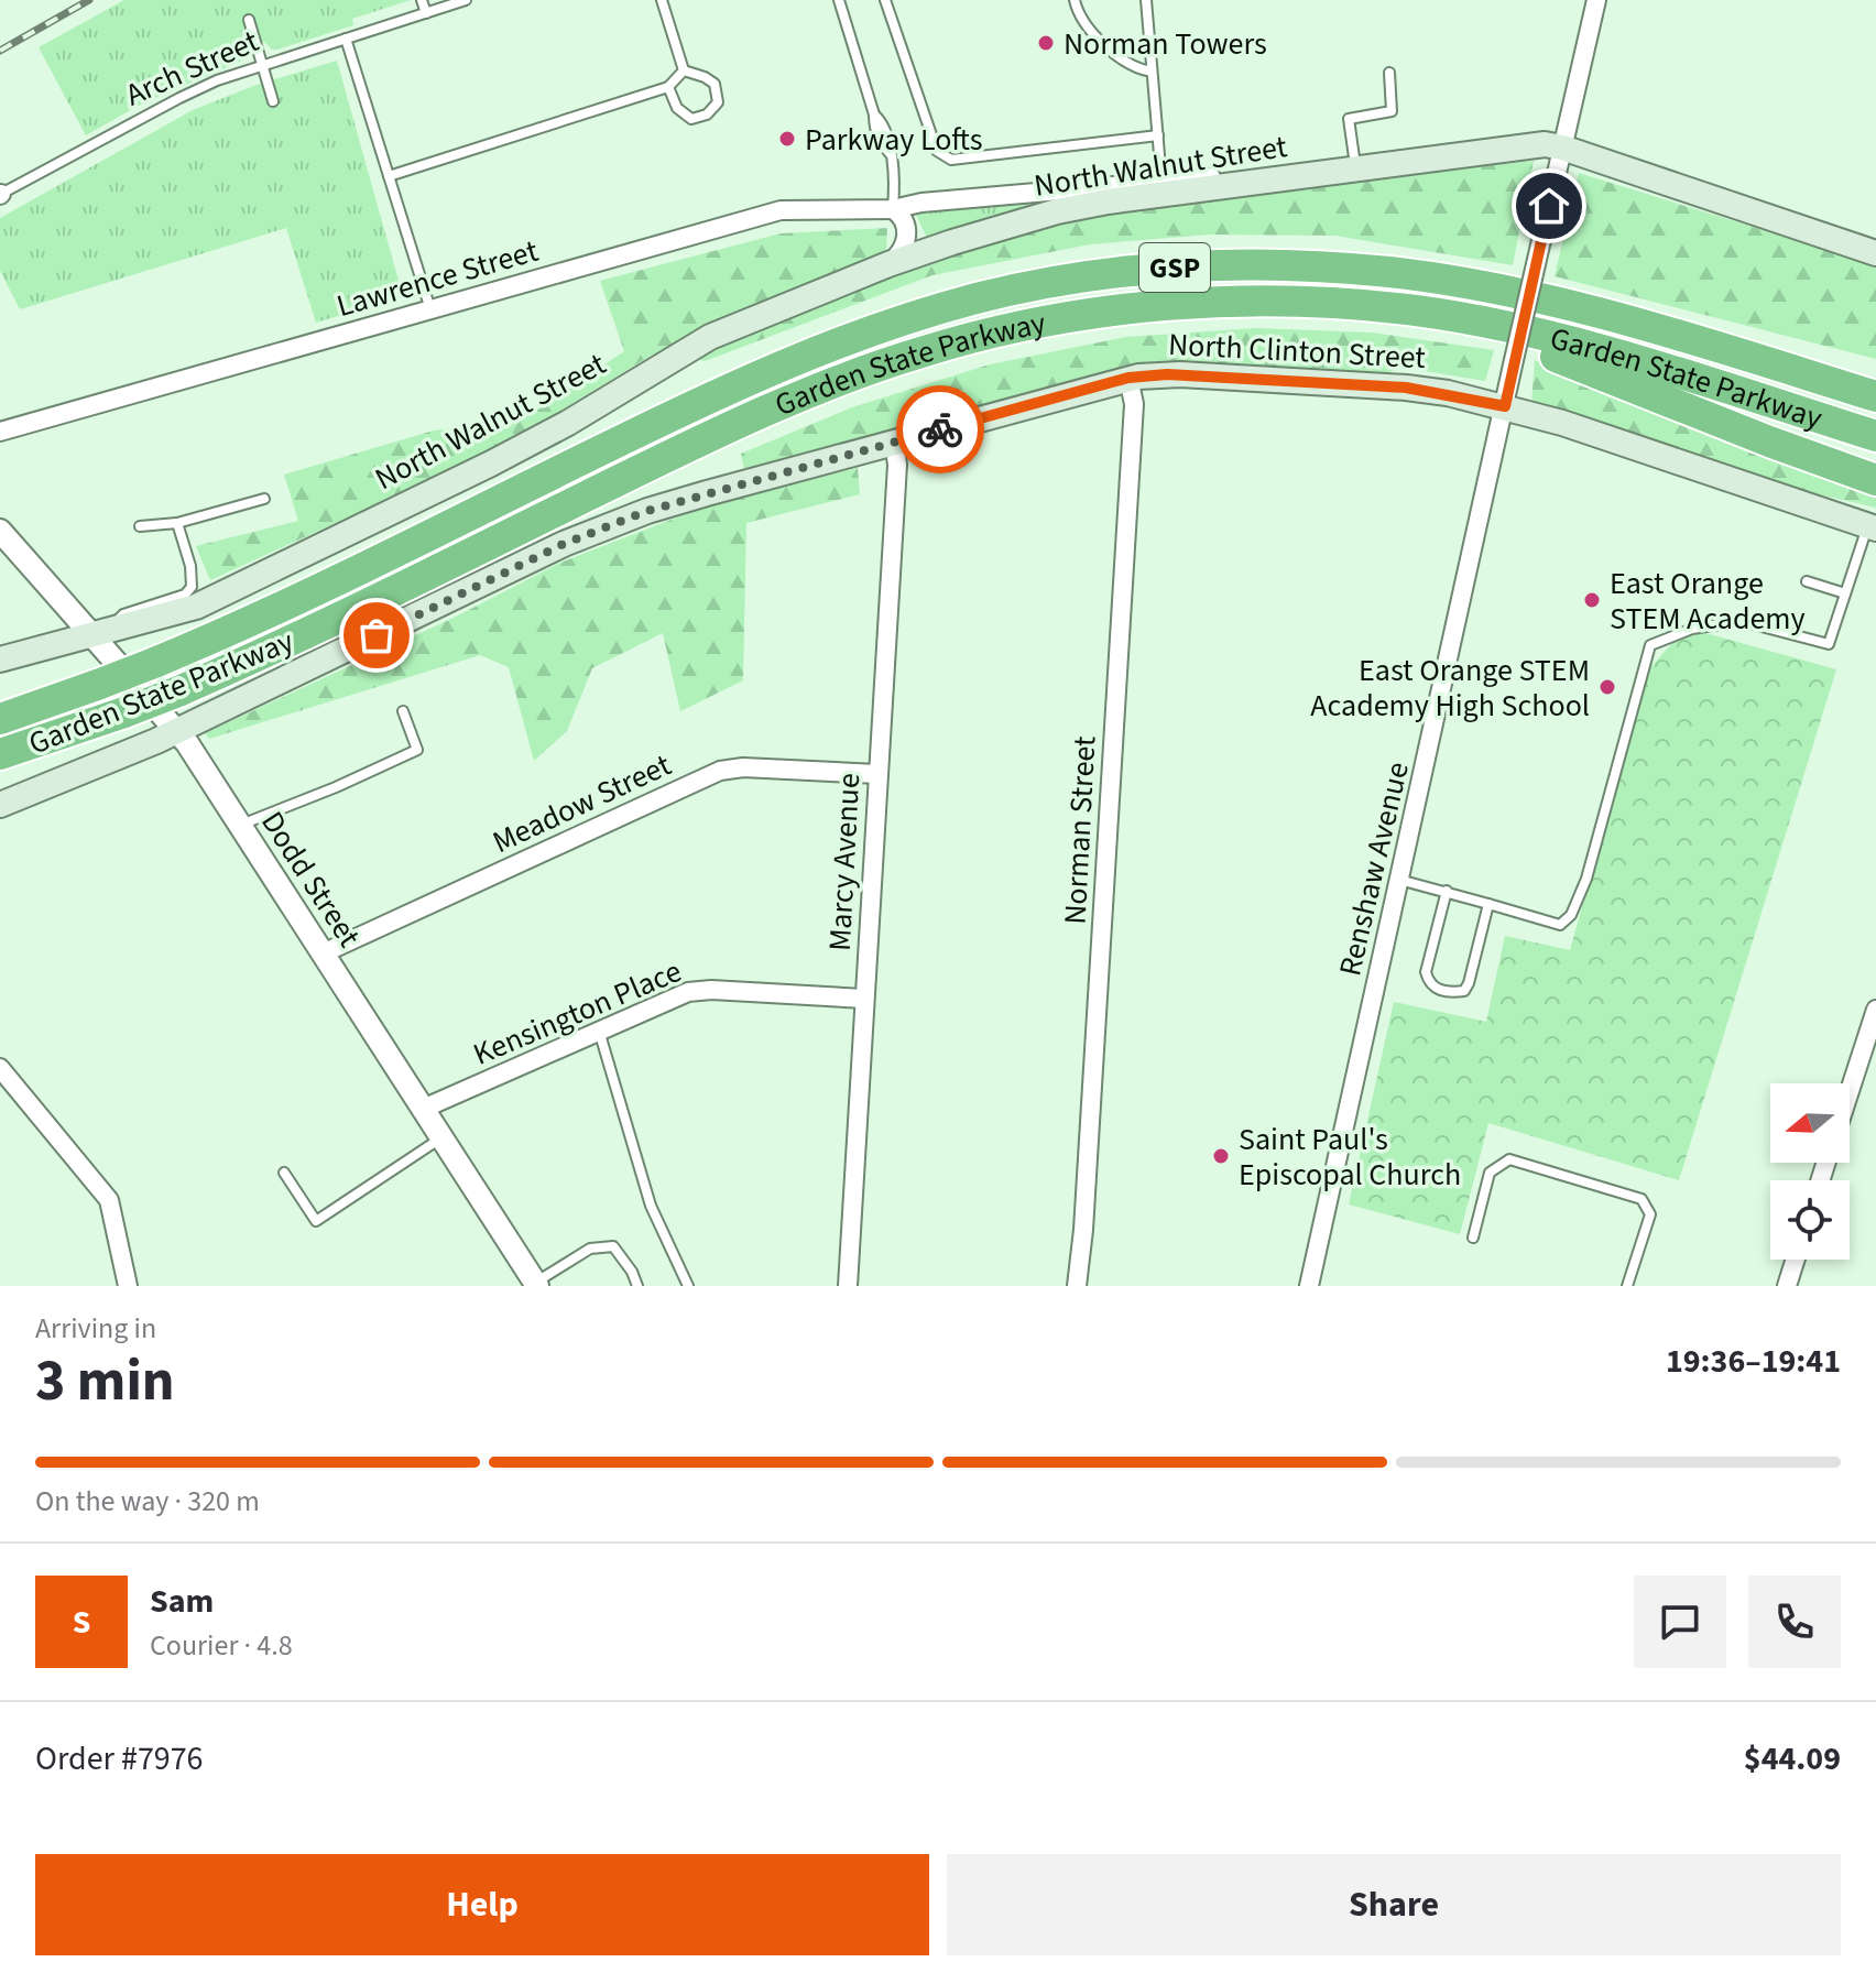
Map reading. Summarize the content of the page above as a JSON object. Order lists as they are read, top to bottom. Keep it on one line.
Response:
{"streets":{"highway":["GSP","Garden State Parkway"],"main road":["North Walnut Street","North Clinton Street"],"street":["Lawrence Street","Meadow Street","Norman Street","Marcy Avenue","Renshaw Avenue","Dodd Street","Kensington Place"],"lane":["Arch Street"]},"crossings":[["North Walnut Street","Lawrence Street"],["North Walnut Street","Renshaw Avenue"],["North Walnut Street","Dodd Street"],["North Clinton Street","Norman Street"],["North Clinton Street","Marcy Avenue"],["North Clinton Street","Renshaw Avenue"],["North Clinton Street","Dodd Street"],["Meadow Street","Marcy Avenue"],["Meadow Street","Dodd Street"],["Marcy Avenue","Kensington Place"],["Dodd Street","Kensington Place"]],"places":["Norman Towers","Parkway Lofts","East Orange STEM Academy","East Orange STEM Academy High School","Saint Paul's Episcopal Church"],"north":"left","page":{"heading":["3 min","Arriving in","19:36–19:41"],"panel":["Sam","Courier · 4.8","Order #7976","$44.09"],"bar":"On the way · 320 m","round":"S","buttons":["Help","Share"]}}
